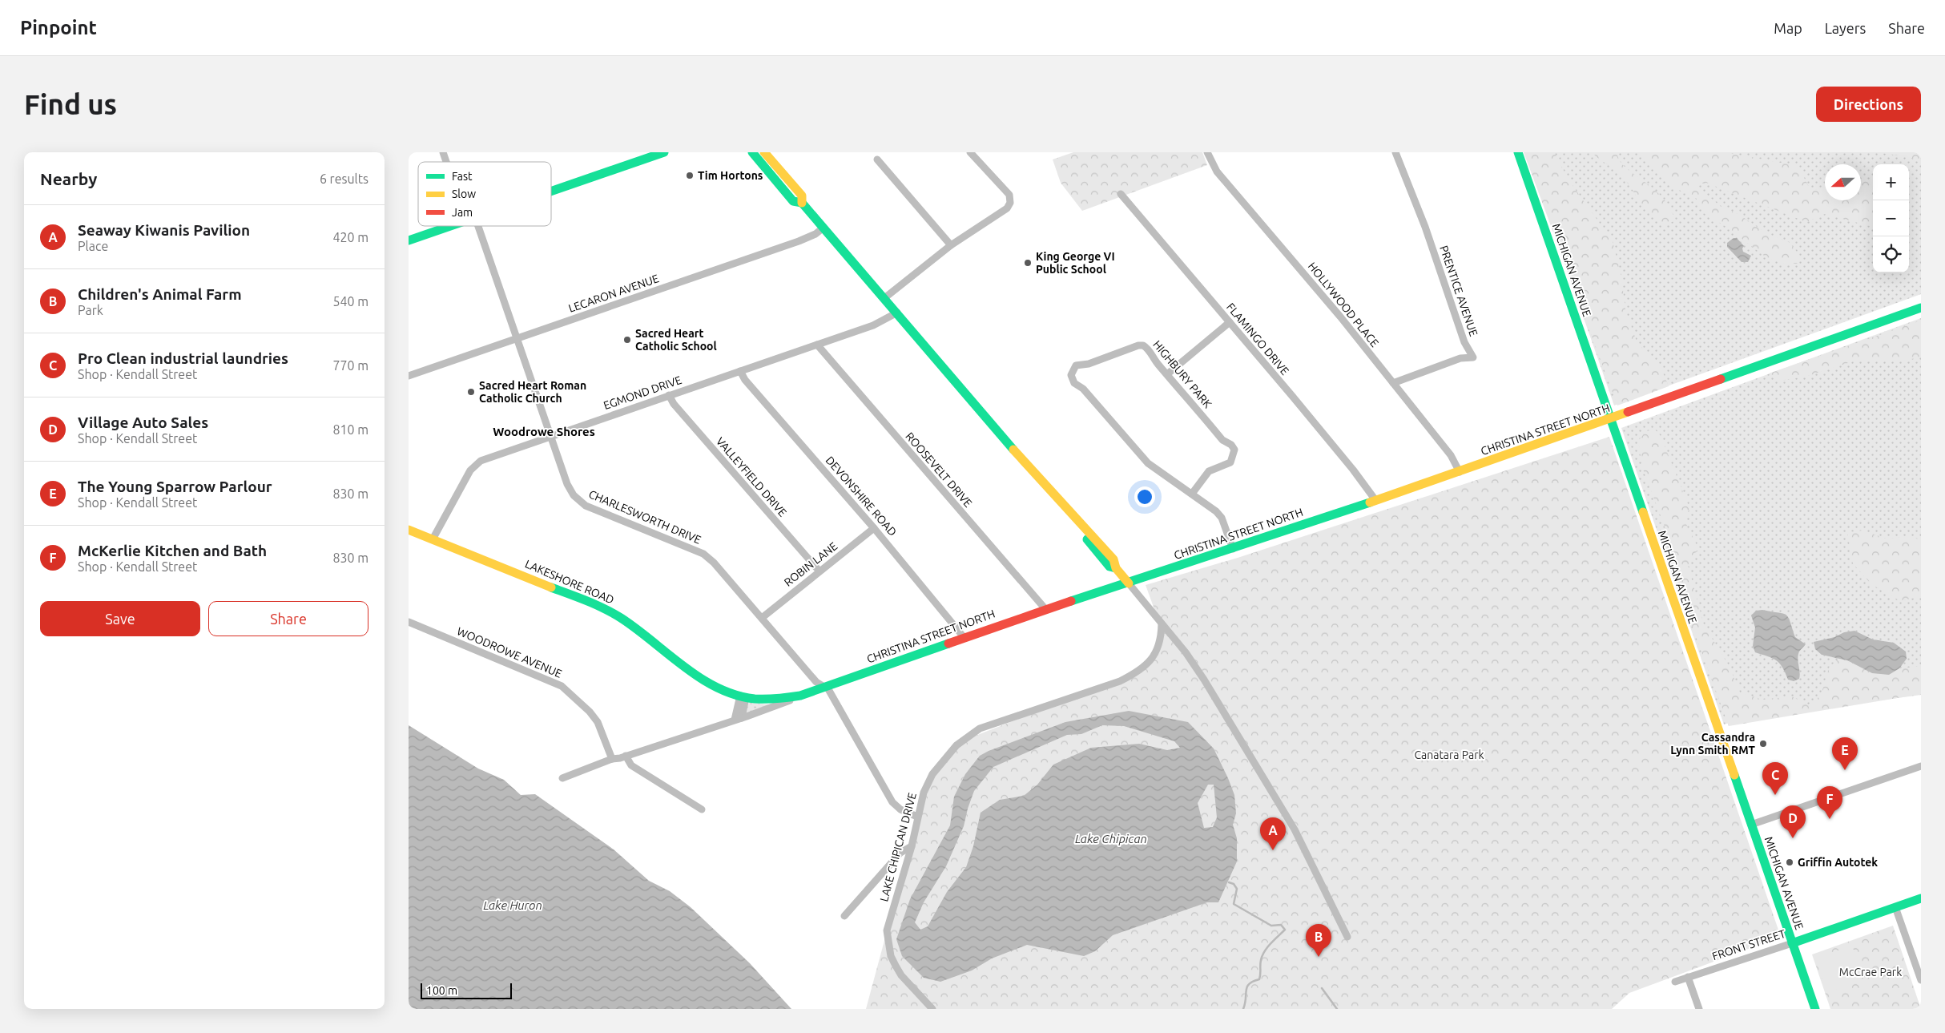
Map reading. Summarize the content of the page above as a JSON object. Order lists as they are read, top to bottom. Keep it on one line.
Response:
{"streets":{"main road":["MICHIGAN AVENUE","CHRISTINA STREET NORTH","LAKESHORE ROAD","FRONT STREET"],"street":["PRENTICE AVENUE","LECARON AVENUE","HOLLYWOOD PLACE","FLAMINGO DRIVE","HIGHBURY PARK","EGMOND DRIVE","ROOSEVELT DRIVE","VALLEYFIELD DRIVE","DEVONSHIRE ROAD","CHARLESWORTH DRIVE","ROBIN LANE","WOODROWE AVENUE","LAKE CHIPICAN DRIVE"]},"crossings":[["MICHIGAN AVENUE","CHRISTINA STREET NORTH"],["MICHIGAN AVENUE","FRONT STREET"],["PRENTICE AVENUE","HOLLYWOOD PLACE"],["LECARON AVENUE","CHARLESWORTH DRIVE"],["HOLLYWOOD PLACE","CHRISTINA STREET NORTH"],["FLAMINGO DRIVE","CHRISTINA STREET NORTH"],["HIGHBURY PARK","CHRISTINA STREET NORTH"],["EGMOND DRIVE","ROOSEVELT DRIVE"],["EGMOND DRIVE","VALLEYFIELD DRIVE"],["EGMOND DRIVE","DEVONSHIRE ROAD"],["EGMOND DRIVE","CHARLESWORTH DRIVE"],["EGMOND DRIVE","LAKESHORE ROAD"],["CHRISTINA STREET NORTH","ROOSEVELT DRIVE"],["CHRISTINA STREET NORTH","DEVONSHIRE ROAD"],["CHRISTINA STREET NORTH","CHARLESWORTH DRIVE"],["CHRISTINA STREET NORTH","LAKESHORE ROAD"],["CHRISTINA STREET NORTH","WOODROWE AVENUE"],["VALLEYFIELD DRIVE","ROBIN LANE"],["DEVONSHIRE ROAD","ROBIN LANE"],["CHARLESWORTH DRIVE","ROBIN LANE"],["CHARLESWORTH DRIVE","LAKE CHIPICAN DRIVE"]],"districts":["Woodrowe Shores"],"water":["Lake Chipican","Lake Huron"],"parks":["Canatara Park","McCrae Park"],"places":["Tim Hortons","King George VI Public School","Sacred Heart Catholic School","Sacred Heart Roman Catholic Church","Cassandra Lynn Smith RMT","Griffin Autotek"],"legend":["Fast","Slow","Jam"],"scale_bar":"100 m","north":"left","page":{"header":"Pinpoint","nav":["Map","Layers","Share"],"buttons":["Directions",["Save","Share"]],"title":"Find us","heading":["Nearby","6 results"],"map_buttons":["+","−"],"list":[{"mark":"A","name":"Seaway Kiwanis Pavilion","note":"Place","value":"420 m"},{"mark":"B","name":"Children's Animal Farm","note":"Park","value":"540 m"},{"mark":"C","name":"Pro Clean industrial laundries","note":"Shop · Kendall Street","value":"770 m"},{"mark":"D","name":"Village Auto Sales","note":"Shop · Kendall Street","value":"810 m"},{"mark":"E","name":"The Young Sparrow Parlour","note":"Shop · Kendall Street","value":"830 m"},{"mark":"F","name":"McKerlie Kitchen and Bath","note":"Shop · Kendall Street","value":"830 m"}],"pins":["E","C","F","D","A","B"],"scale":"100 m"}}
